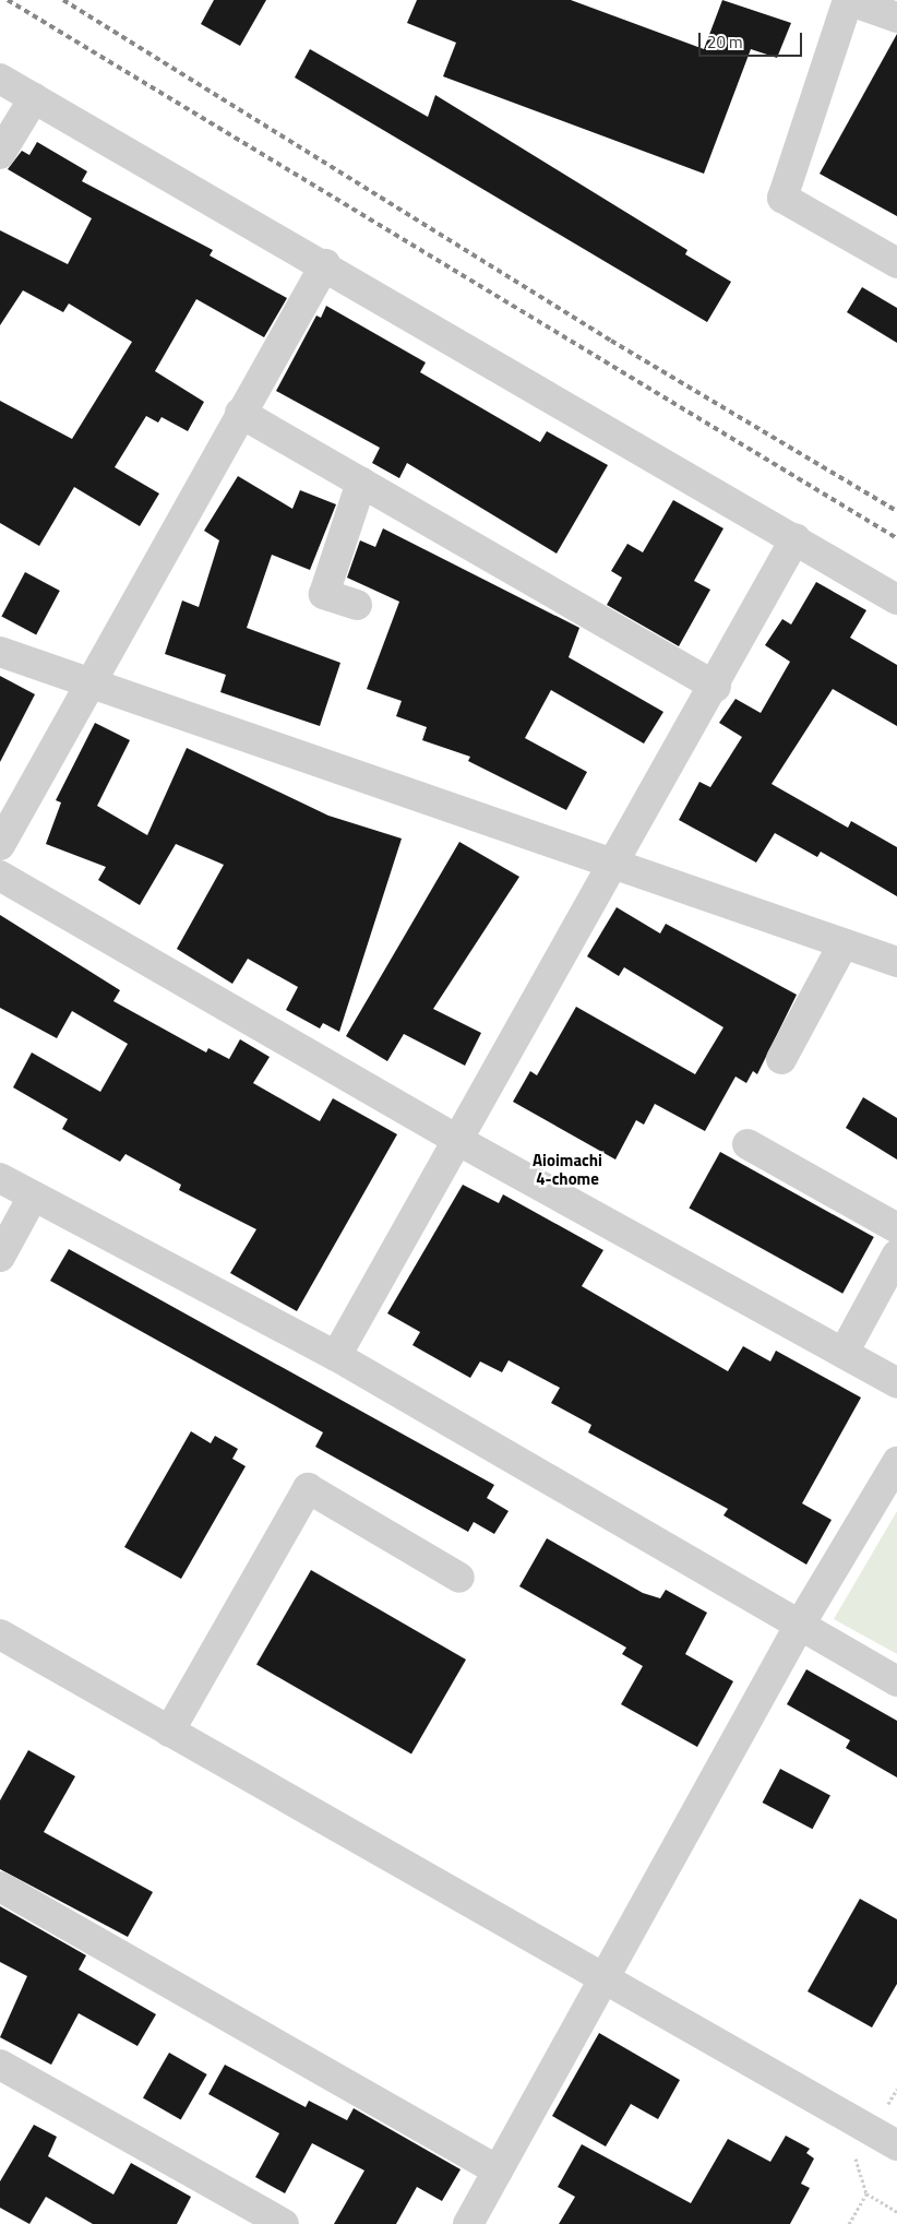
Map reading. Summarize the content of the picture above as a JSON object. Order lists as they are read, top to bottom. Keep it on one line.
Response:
{"districts":["Aioimachi 4-chome"],"scale_bar":"20 m"}
